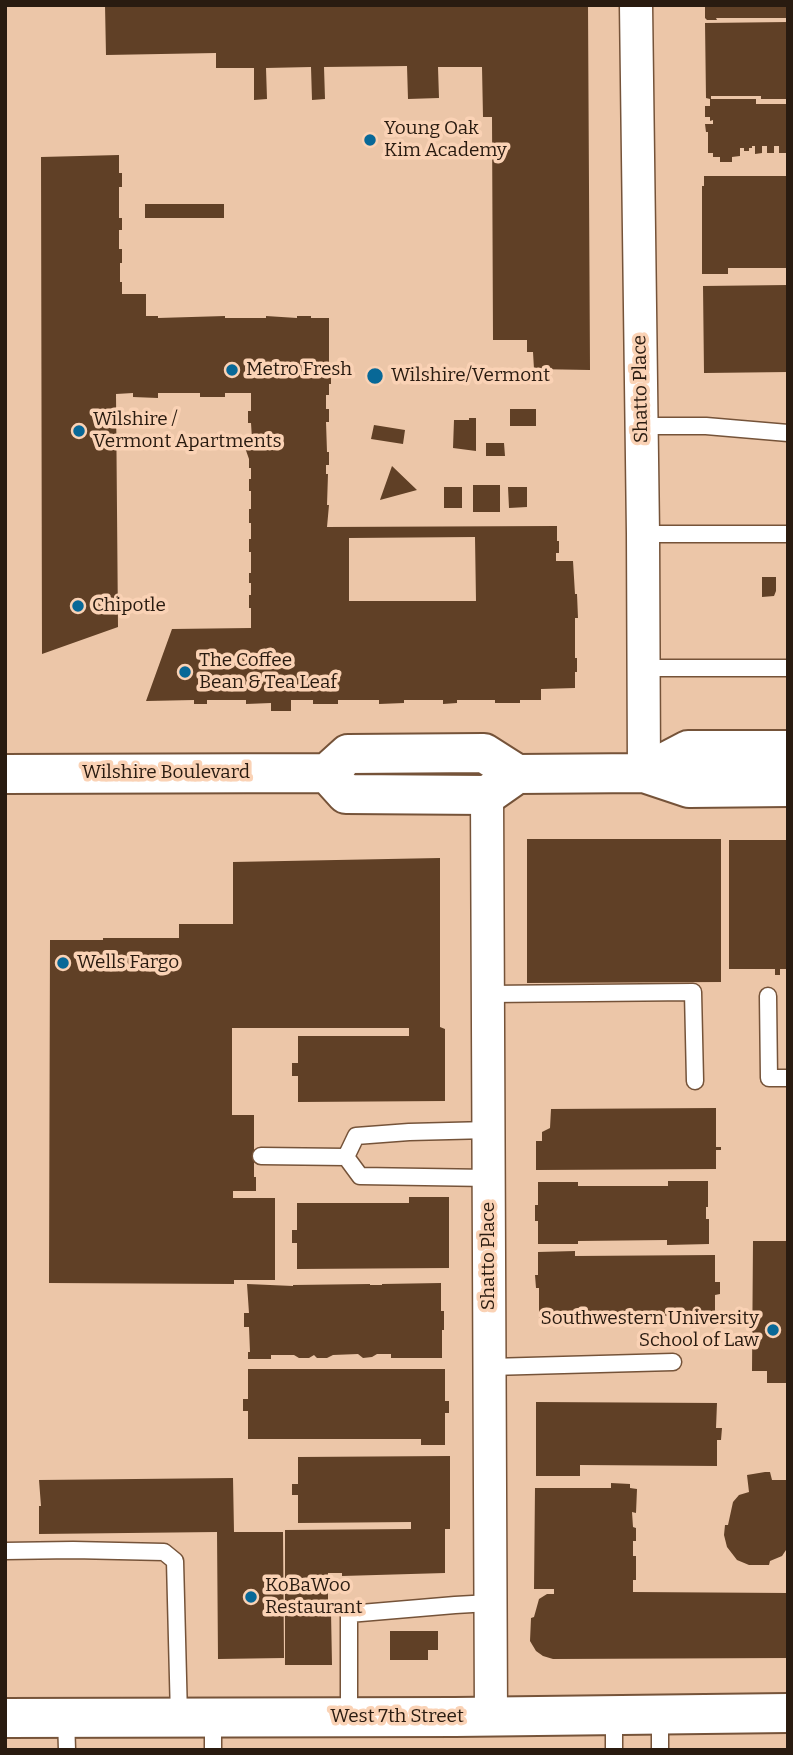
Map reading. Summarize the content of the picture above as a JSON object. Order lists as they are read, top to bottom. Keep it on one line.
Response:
{"streets":{"main road":["Wilshire Boulevard","West 7th Street"],"street":["Shatto Place"]},"crossings":[["Shatto Place","Wilshire Boulevard"],["Shatto Place","West 7th Street"]],"places":["Young Oak Kim Academy","Metro Fresh","Wilshire/Vermont","Wilshire / Vermont Apartments","Chipotle","The Coffee Bean & Tea Leaf","Wells Fargo","Southwestern University School of Law","KoBaWoo Restaurant"]}
